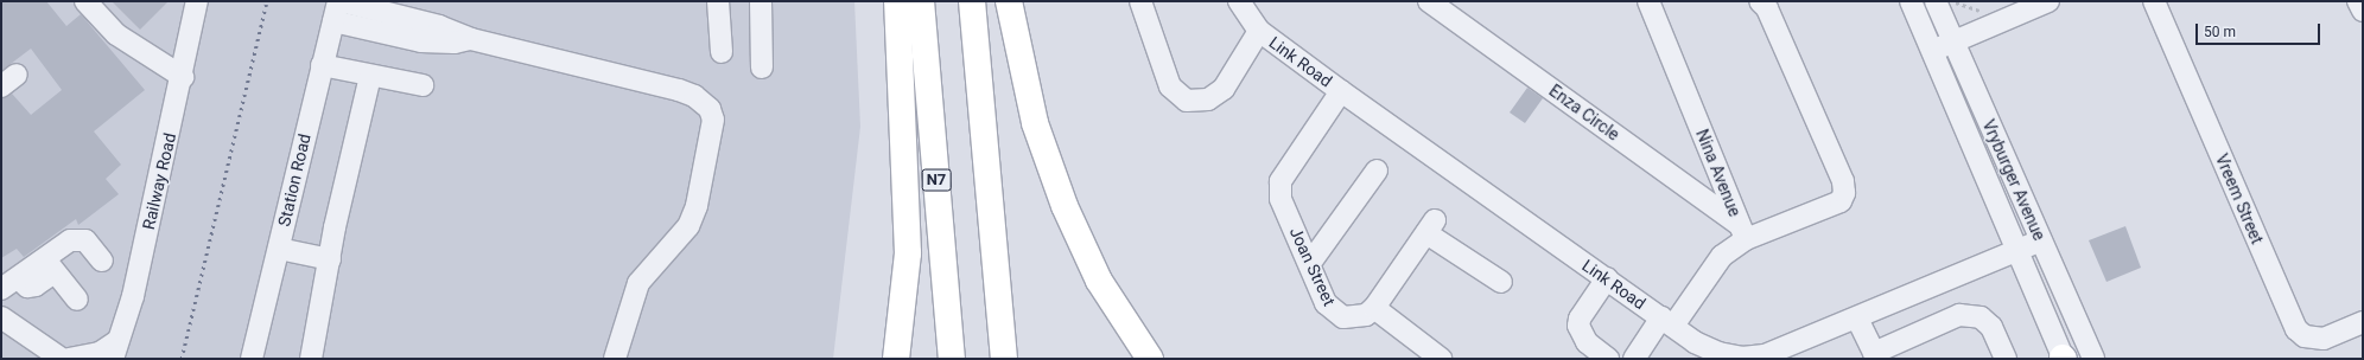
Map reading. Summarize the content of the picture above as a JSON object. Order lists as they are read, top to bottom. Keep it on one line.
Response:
{"streets":{"highway":["N7"],"street":["Link Road","Enza Circle","Nina Avenue","Station Road","Vryburger Avenue","Railway Road","Vreem Street","Joan Street"]},"crossings":[["Link Road","Vryburger Avenue"],["Link Road","Joan Street"],["Enza Circle","Nina Avenue"]],"scale_bar":"50 m"}
